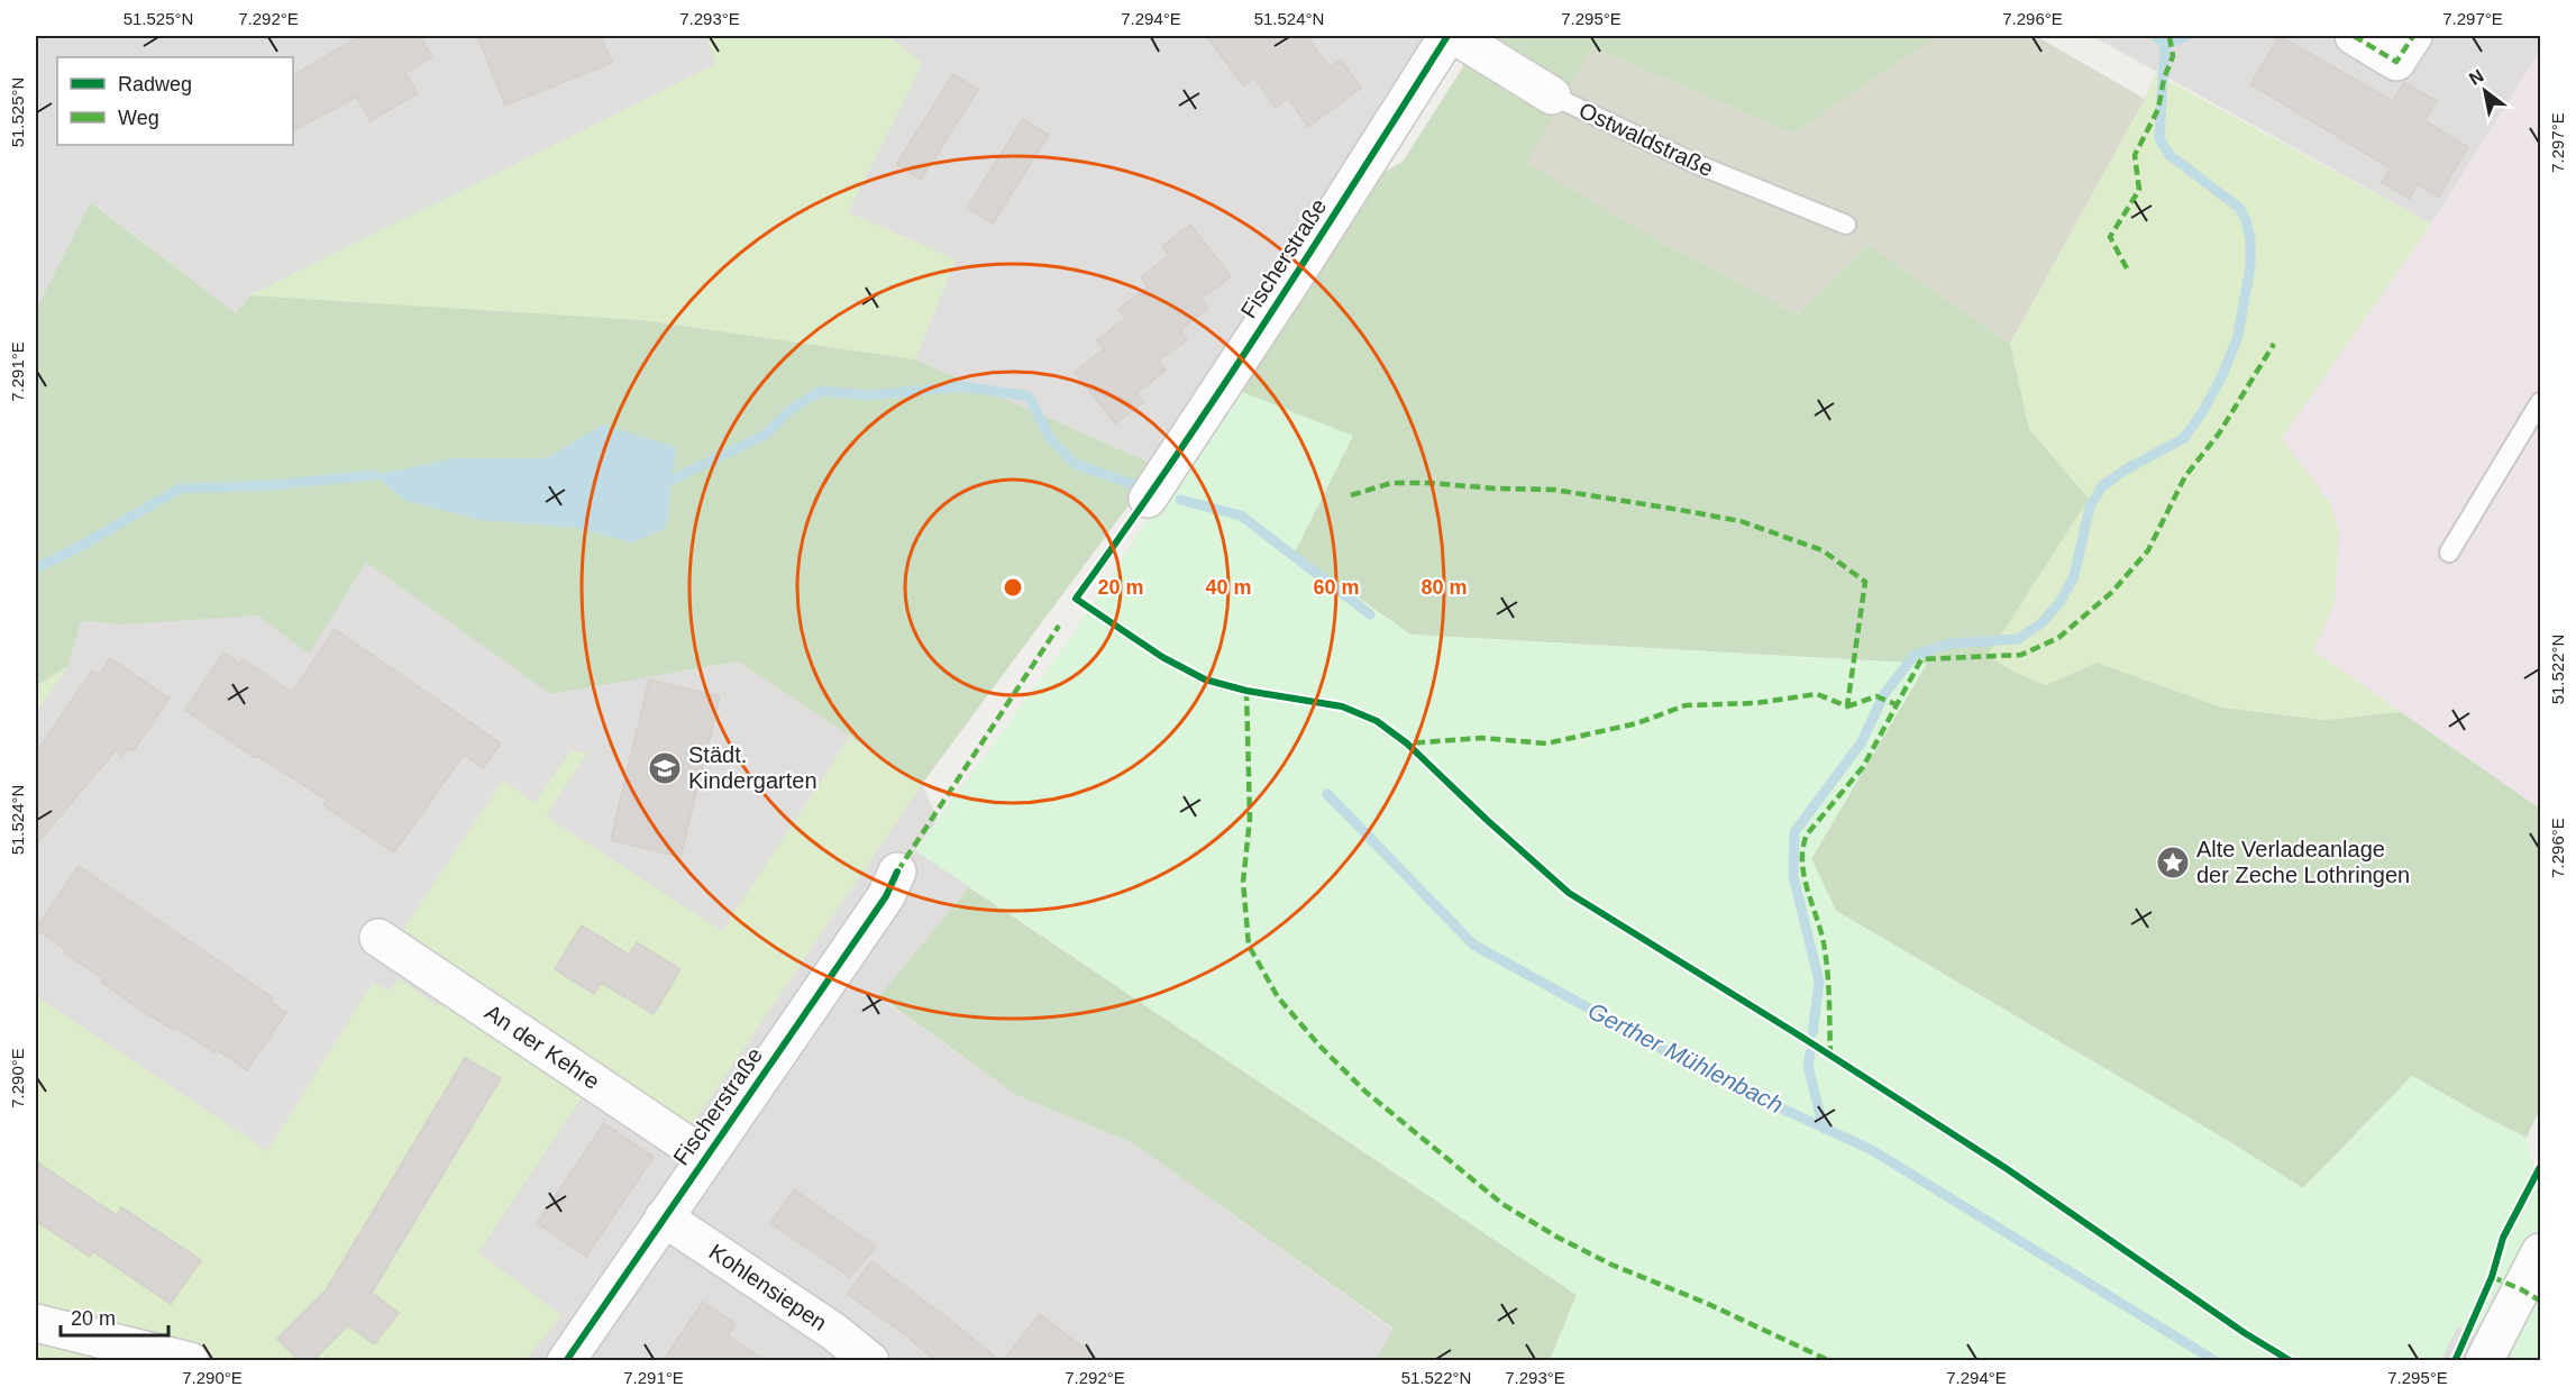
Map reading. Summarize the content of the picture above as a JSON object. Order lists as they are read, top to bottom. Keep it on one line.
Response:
{"streets":{"street":["Ostwaldstraße","Fischerstraße","An der Kehre","Kohlensiepen"]},"crossings":[["Fischerstraße","An der Kehre"],["Fischerstraße","Kohlensiepen"]],"water":["Gerther Mühlenbach"],"places":{"school or university":["Städt. Kindergarten"],"place":["Alte Verladeanlage der Zeche Lothringen"]},"legend":["Radweg","Weg"],"scale_bar":"20 m","north":"top left","coordinates":["51.525°N","7.292°E","7.293°E","7.294°E","51.524°N","7.295°E","7.296°E","7.297°E","7.291°E","51.522°N","7.290°E"],"rings":["20 m","40 m","60 m","80 m"]}
